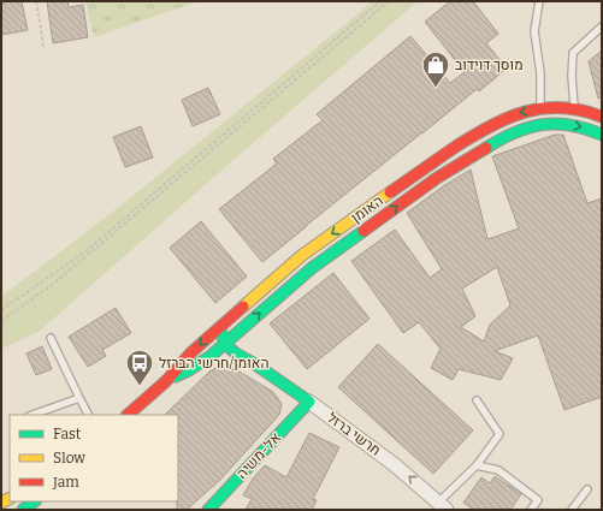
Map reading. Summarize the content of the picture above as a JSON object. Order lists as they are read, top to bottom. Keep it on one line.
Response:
{"streets":{"street":["האומן","חרשי ברזל","אל-משיה"]},"crossings":[["האומן","חרשי ברזל"],["חרשי ברזל","אל-משיה"]],"one_way":["חרשי ברזל"],"places":{"shop":["מוסך דוידוב"],"bus stop":["האומן/חרשי הברזל"]},"legend":["Fast","Slow","Jam"]}
